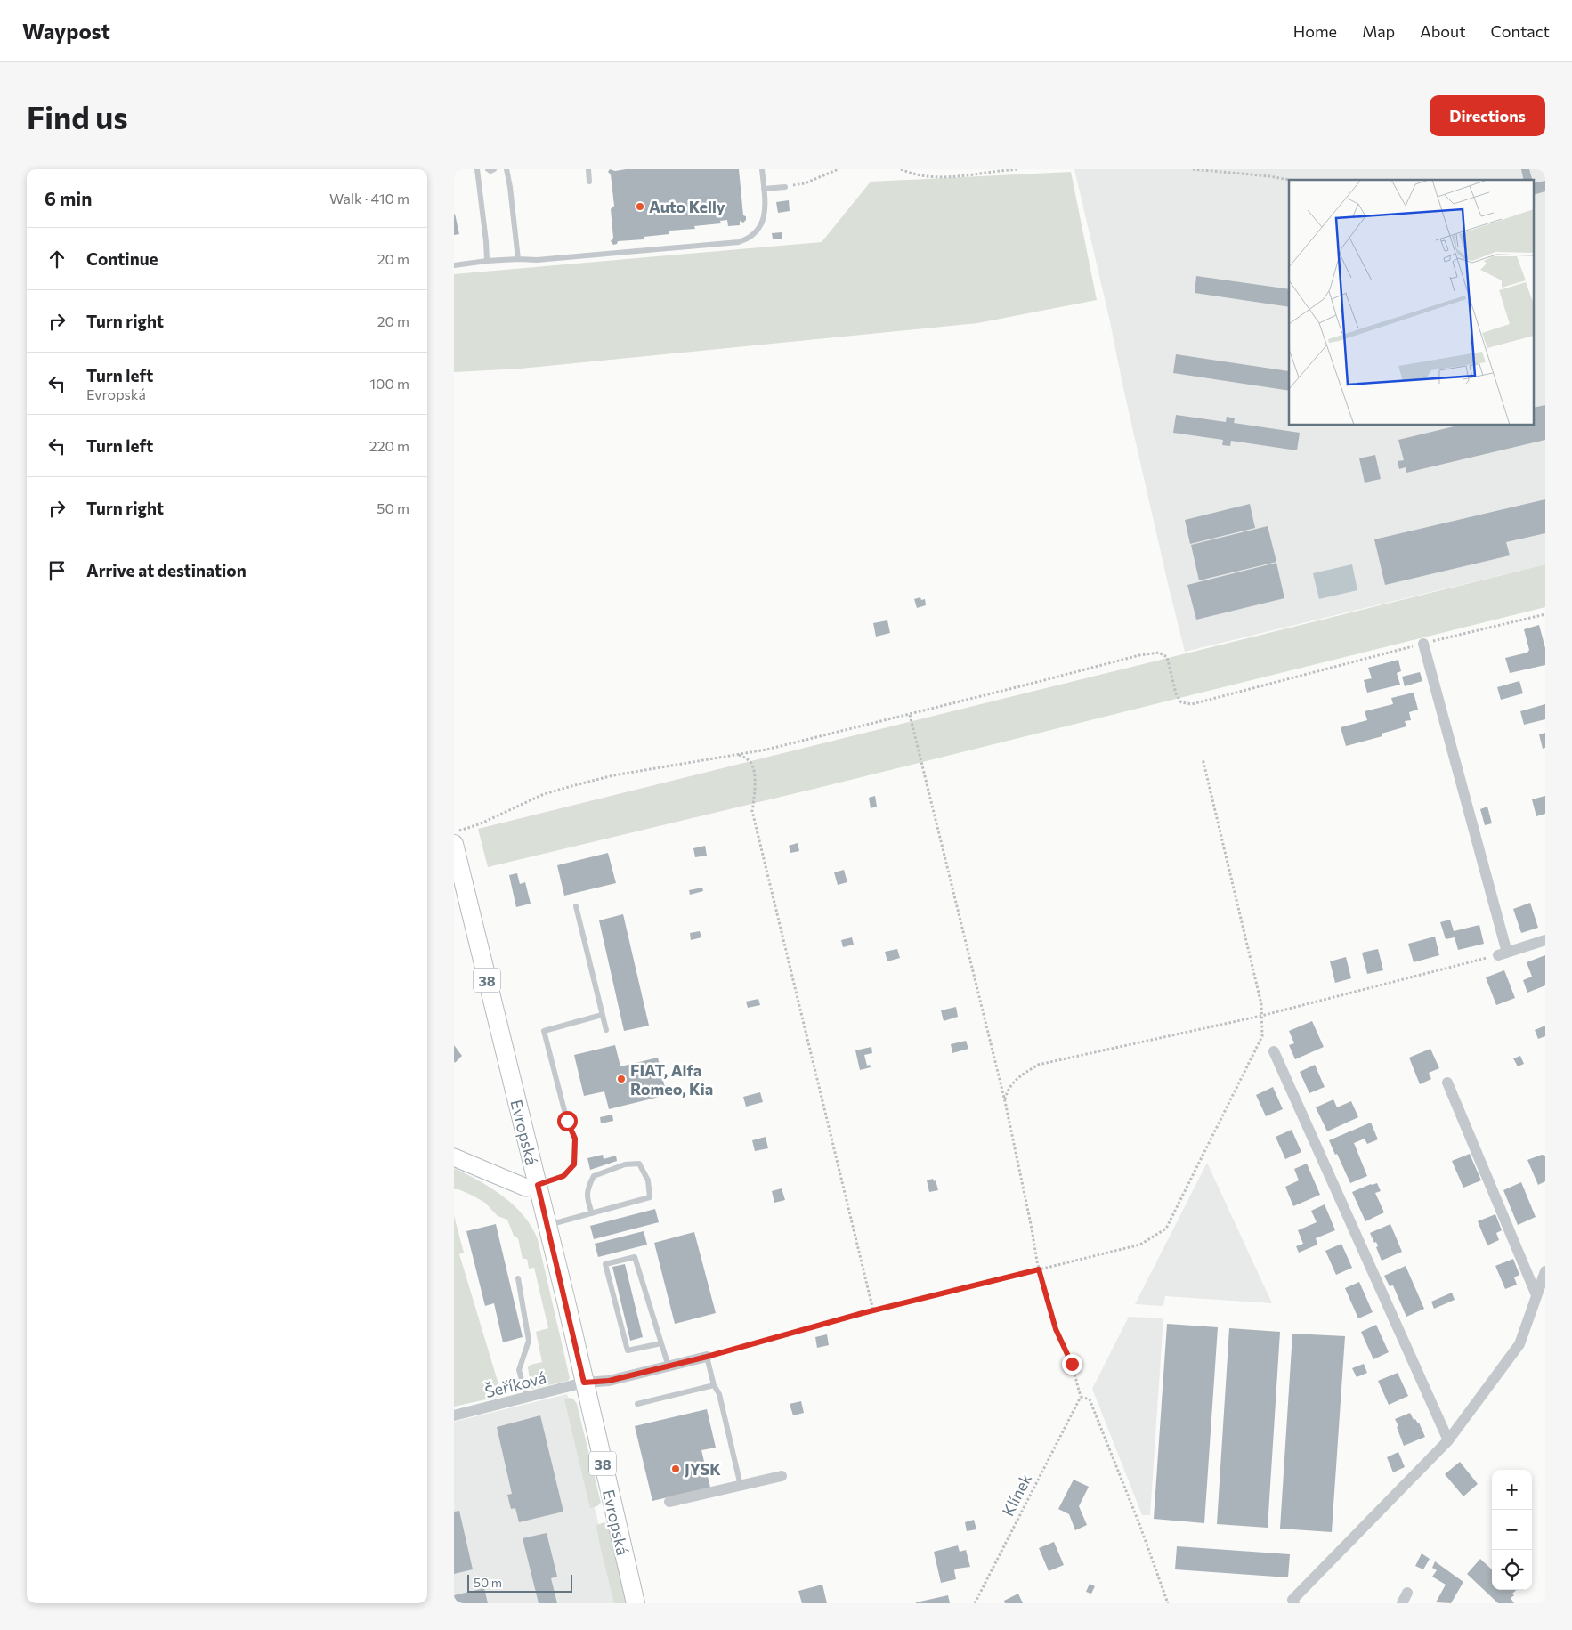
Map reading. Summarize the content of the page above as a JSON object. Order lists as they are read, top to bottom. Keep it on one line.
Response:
{"streets":{"main road":["38","Evropská"],"street":["Šeříková"],"path":["Klínek"]},"crossings":[["Evropská","Šeříková"]],"places":["Auto Kelly","FIAT, Alfa Romeo, Kia","JYSK"],"scale_bar":"50 m","page":{"header":"Waypost","nav":["Home","Map","About","Contact"],"buttons":"Directions","title":"Find us","heading":["6 min","Walk · 410 m"],"list":[["Continue","20 m"],["Turn right","20 m"],["Turn left","Evropská","100 m"],["Turn left","220 m"],["Turn right","50 m"],"Arrive at destination"],"map_buttons":["+","−"],"scale":"50 m"}}
